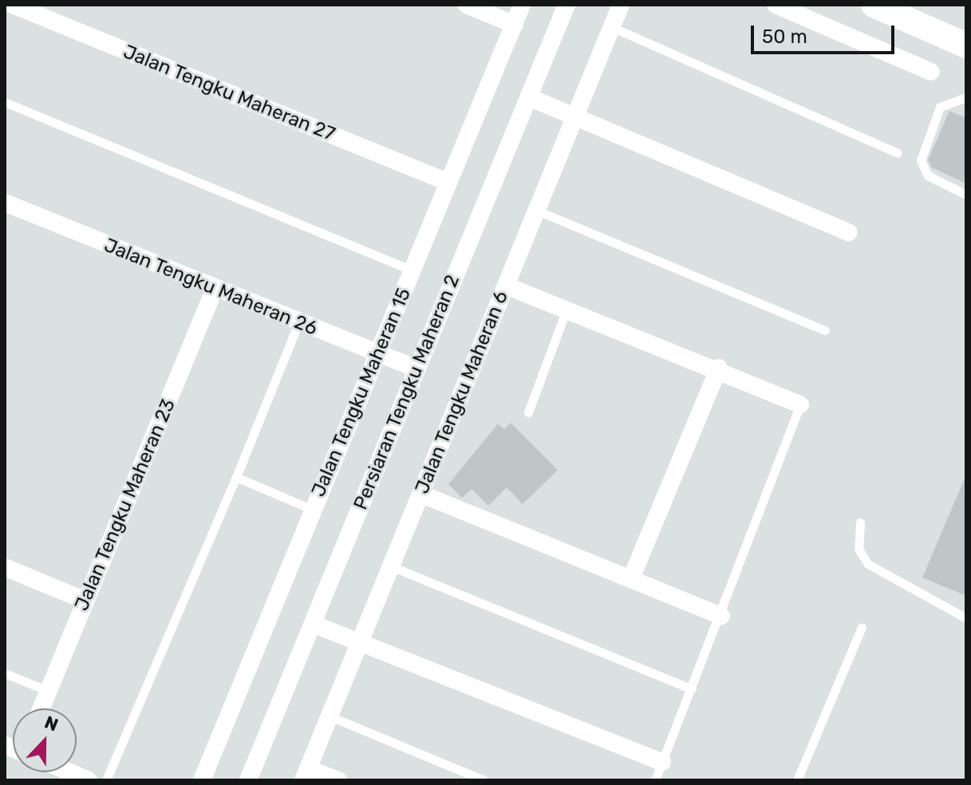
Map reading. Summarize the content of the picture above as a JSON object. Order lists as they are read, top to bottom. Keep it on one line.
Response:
{"streets":{"street":["Jalan Tengku Maheran 27","Jalan Tengku Maheran 26","Jalan Tengku Maheran 15","Persiaran Tengku Maheran 2","Jalan Tengku Maheran 6","Jalan Tengku Maheran 23"]},"crossings":[["Jalan Tengku Maheran 27","Jalan Tengku Maheran 15"],["Jalan Tengku Maheran 26","Jalan Tengku Maheran 15"],["Jalan Tengku Maheran 26","Persiaran Tengku Maheran 2"],["Jalan Tengku Maheran 26","Jalan Tengku Maheran 23"]],"scale_bar":"50 m","north":"top"}
